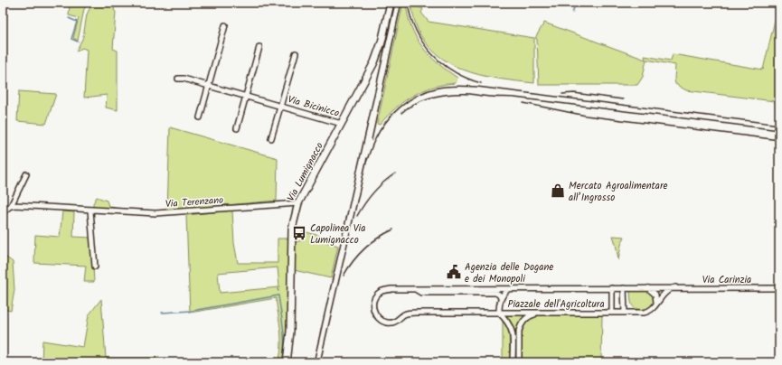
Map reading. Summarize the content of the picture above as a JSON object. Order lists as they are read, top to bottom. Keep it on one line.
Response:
{"streets":{"main road":["Via Lumignacco"],"street":["Via Bicinicco","Via Terenzano","Via Carinzia","Piazzale dell'Agricoltura"]},"crossings":[["Via Bicinicco","Via Lumignacco"],["Via Lumignacco","Via Terenzano"],["Via Carinzia","Piazzale dell'Agricoltura"]],"places":{"shop":["Mercato Agroalimentare all’Ingrosso"],"bus stop":["Capolinea Via Lumignacco"],"public building":["Agenzia delle Dogane e dei Monopoli"]}}
